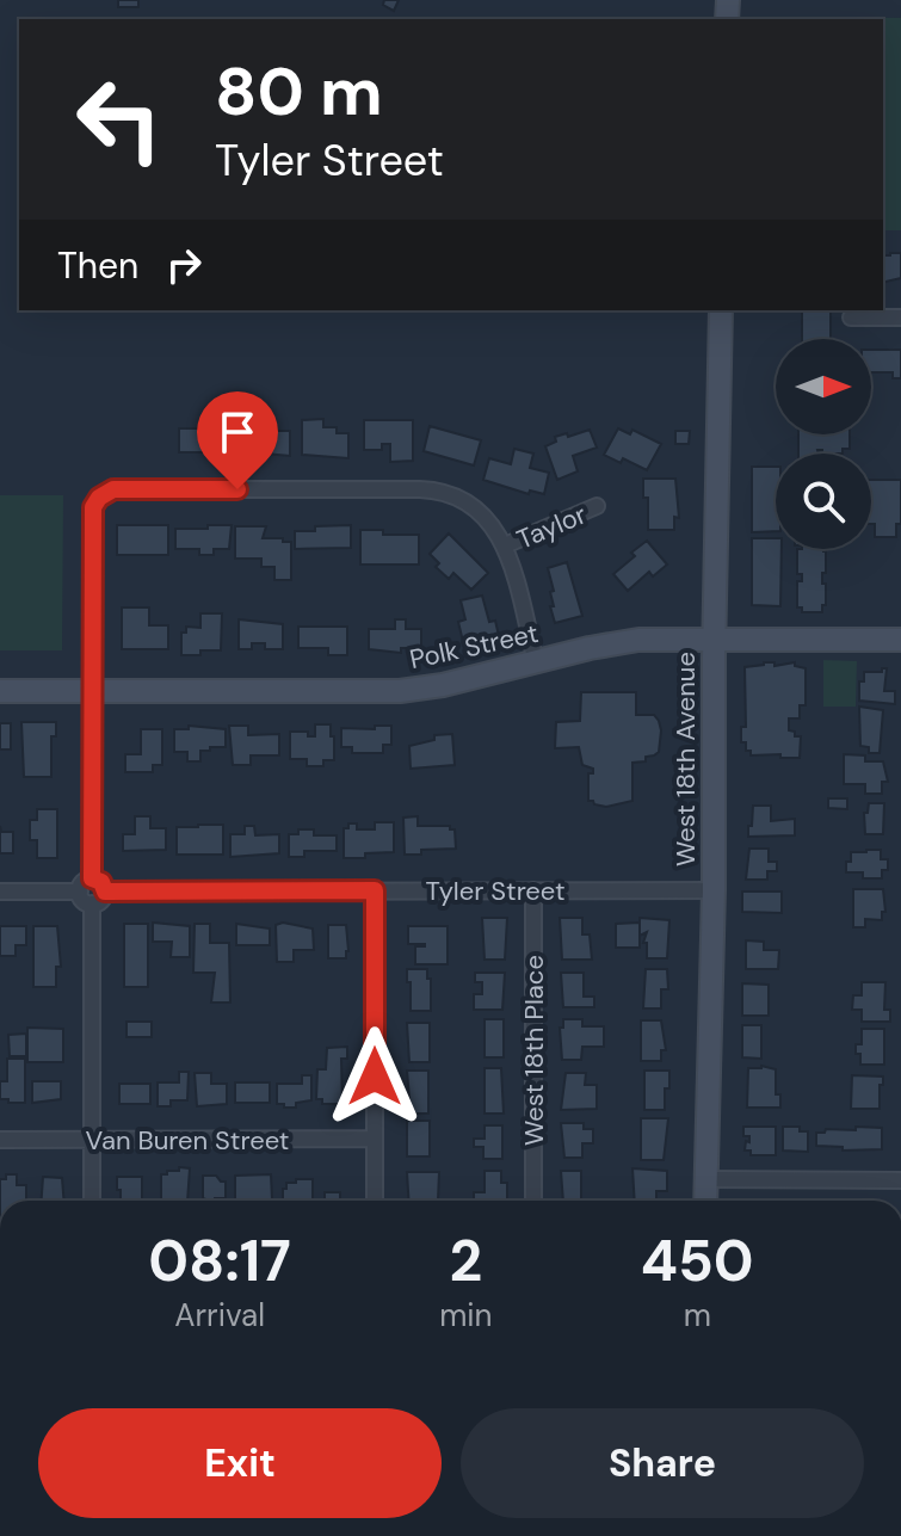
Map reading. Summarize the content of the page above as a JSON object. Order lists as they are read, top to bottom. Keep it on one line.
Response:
{"streets":{"main road":["Polk Street","West 18th Avenue"],"street":["Taylor","Tyler Street","West 18th Place","Van Buren Street"]},"crossings":[["Polk Street","West 18th Avenue"],["West 18th Avenue","Tyler Street"],["Tyler Street","West 18th Place"]],"north":"right","page":{"turn":["80 m","Tyler Street"],"then":"Then","eta":["08:17","Arrival","2","min","450","m"],"buttons":["Exit","Share"]}}
